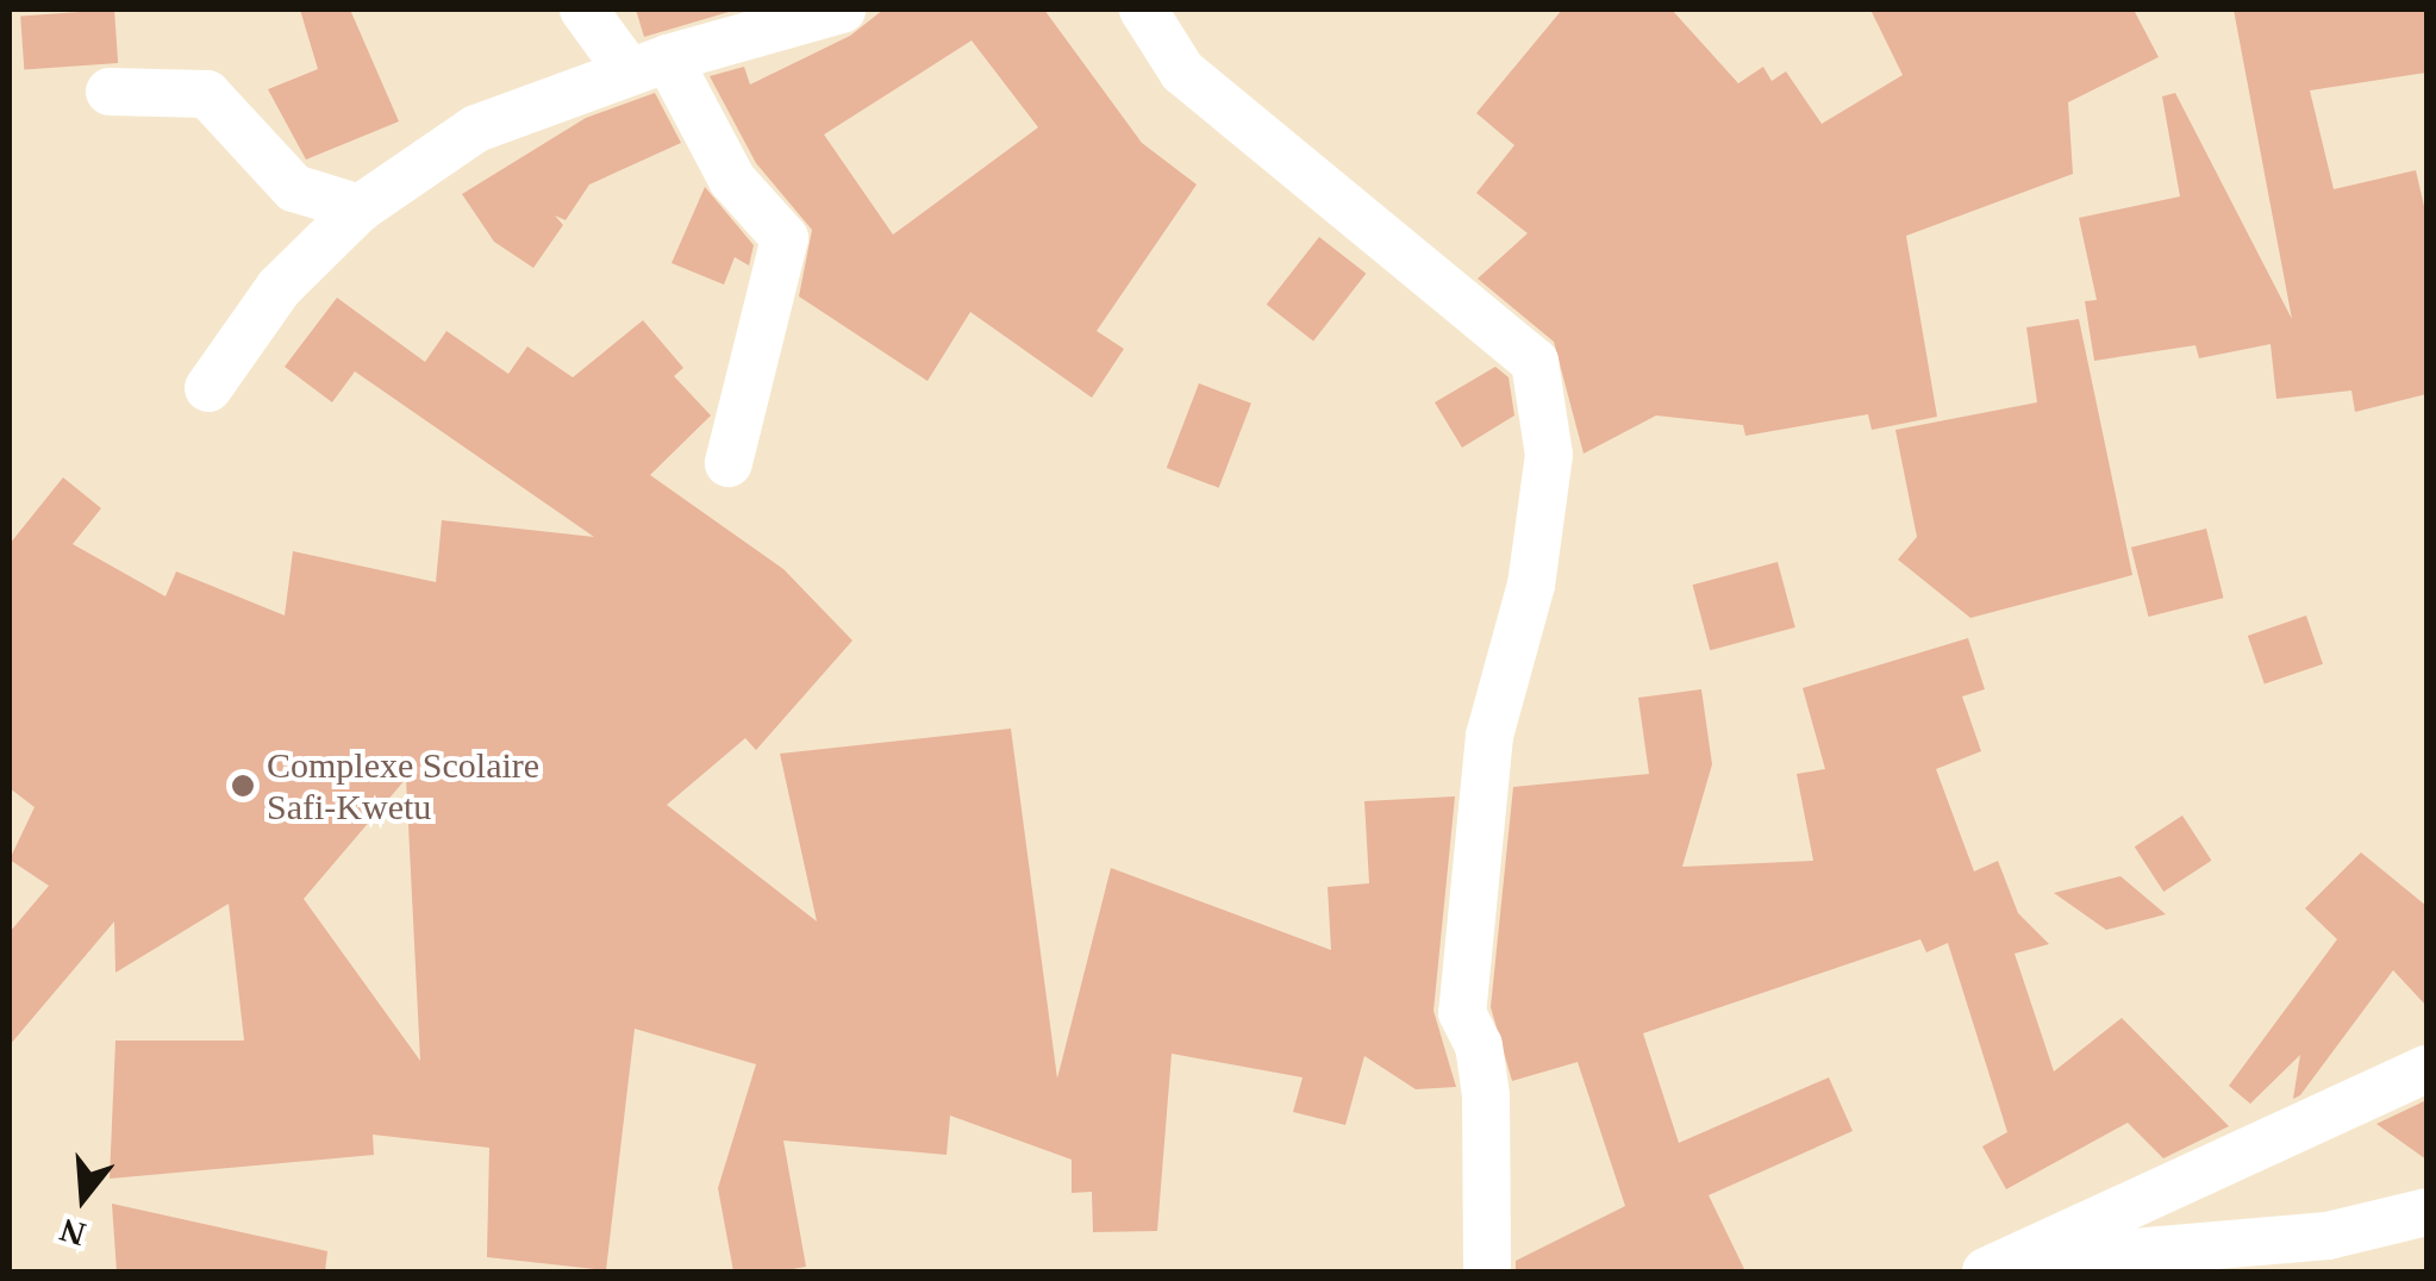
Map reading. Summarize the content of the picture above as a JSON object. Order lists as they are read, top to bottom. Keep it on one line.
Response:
{"places":["Complexe Scolaire Safi-Kwetu"],"north":"bottom"}
